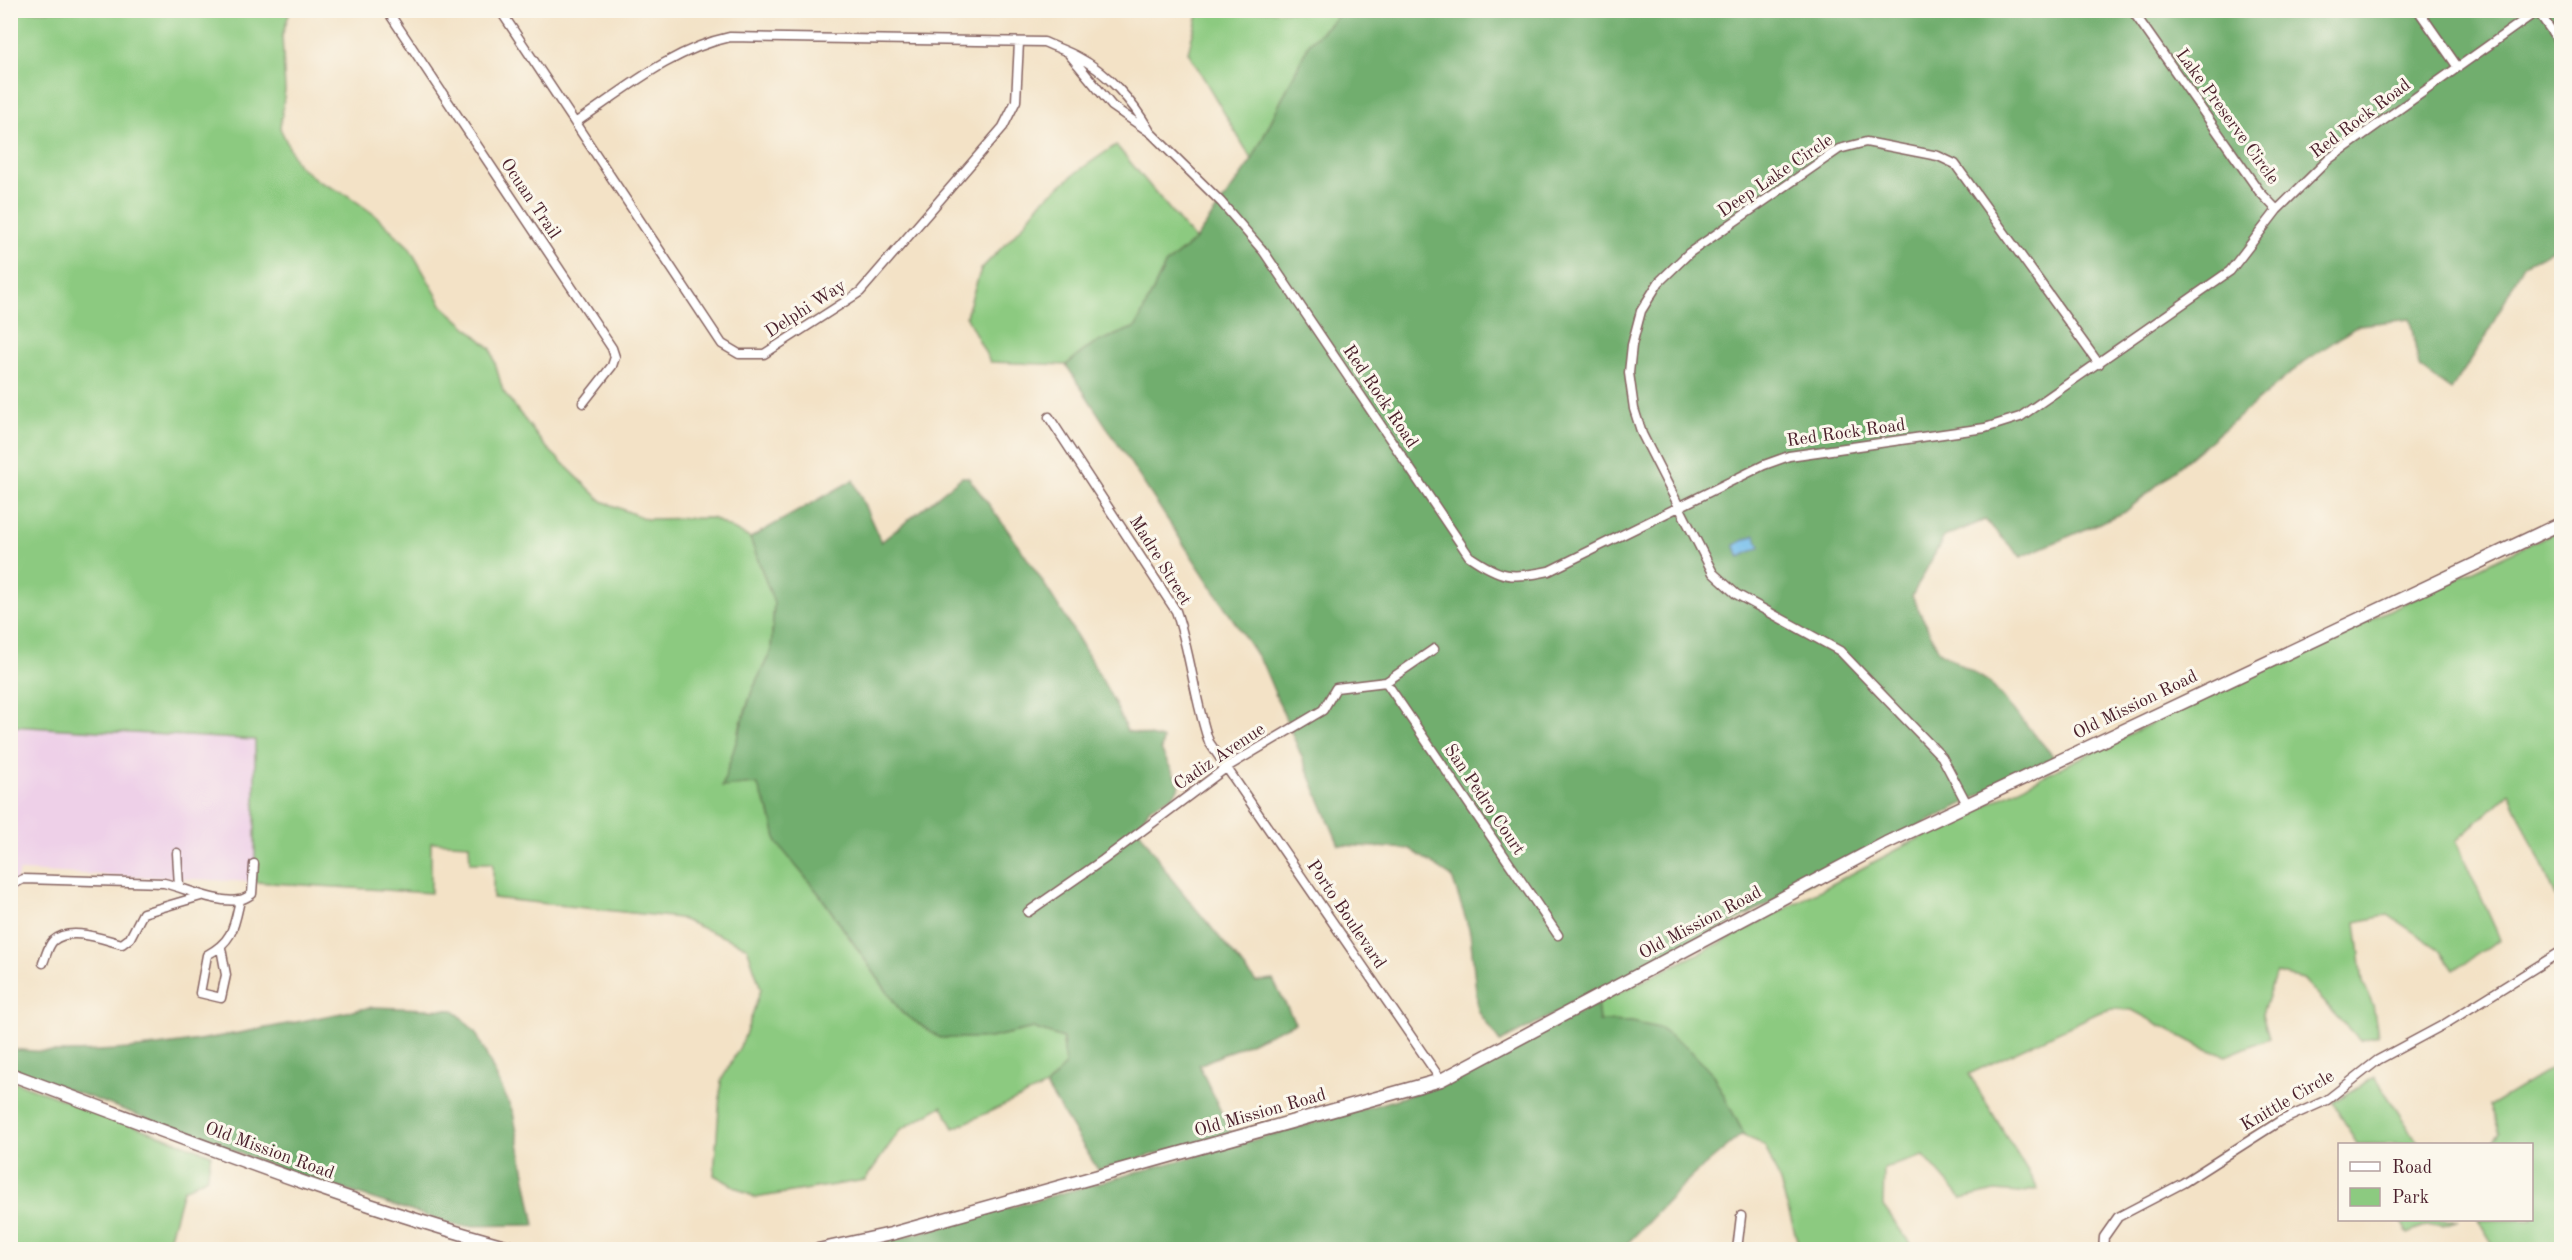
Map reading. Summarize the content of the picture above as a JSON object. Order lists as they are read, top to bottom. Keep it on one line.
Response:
{"streets":{"street":["Lake Preserve Circle","Red Rock Road","Deep Lake Circle","Ocuan Trail","Delphi Way","Madre Street","Old Mission Road","Cadiz Avenue","San Pedro Court","Porto Boulevard","Knittle Circle"]},"crossings":[["Lake Preserve Circle","Red Rock Road"],["Red Rock Road","Deep Lake Circle"],["Red Rock Road","Delphi Way"],["Deep Lake Circle","Old Mission Road"],["Madre Street","Cadiz Avenue"],["Madre Street","Porto Boulevard"],["Old Mission Road","Porto Boulevard"],["Cadiz Avenue","San Pedro Court"],["Cadiz Avenue","Porto Boulevard"]],"legend":["Road","Park"]}
